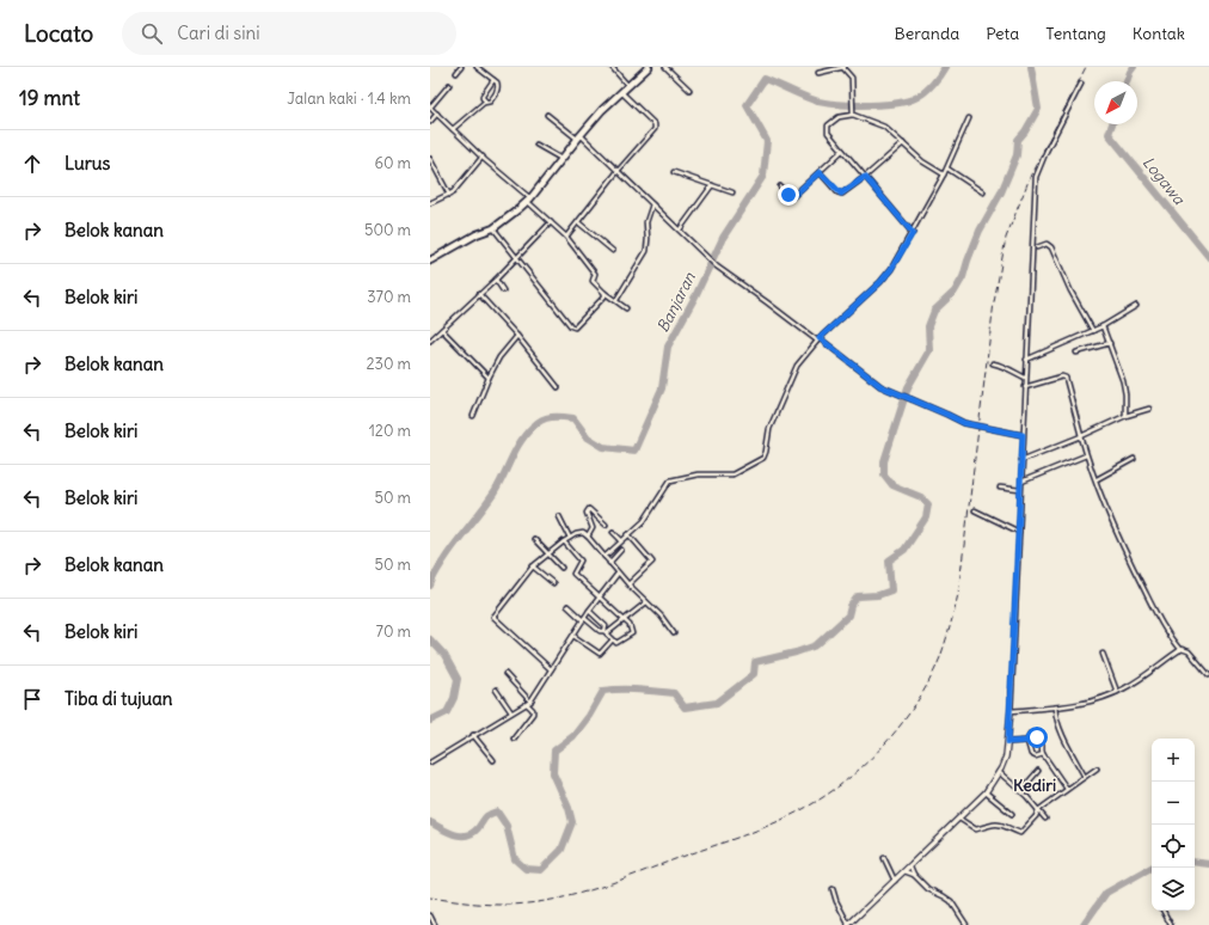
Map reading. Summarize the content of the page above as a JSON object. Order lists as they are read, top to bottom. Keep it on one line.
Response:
{"districts":["Kediri"],"water":["Logawa","Banjaran"],"north":"bottom left","page":{"header":"Locato","search":"Cari di sini","nav":["Beranda","Peta","Tentang","Kontak"],"heading":["19 mnt","Jalan kaki · 1.4 km"],"list":[["Lurus","60 m"],["Belok kanan","500 m"],["Belok kiri","370 m"],["Belok kanan","230 m"],["Belok kiri","120 m"],["Belok kiri","50 m"],["Belok kanan","50 m"],["Belok kiri","70 m"],"Tiba di tujuan"],"map_buttons":["+","−"]}}
